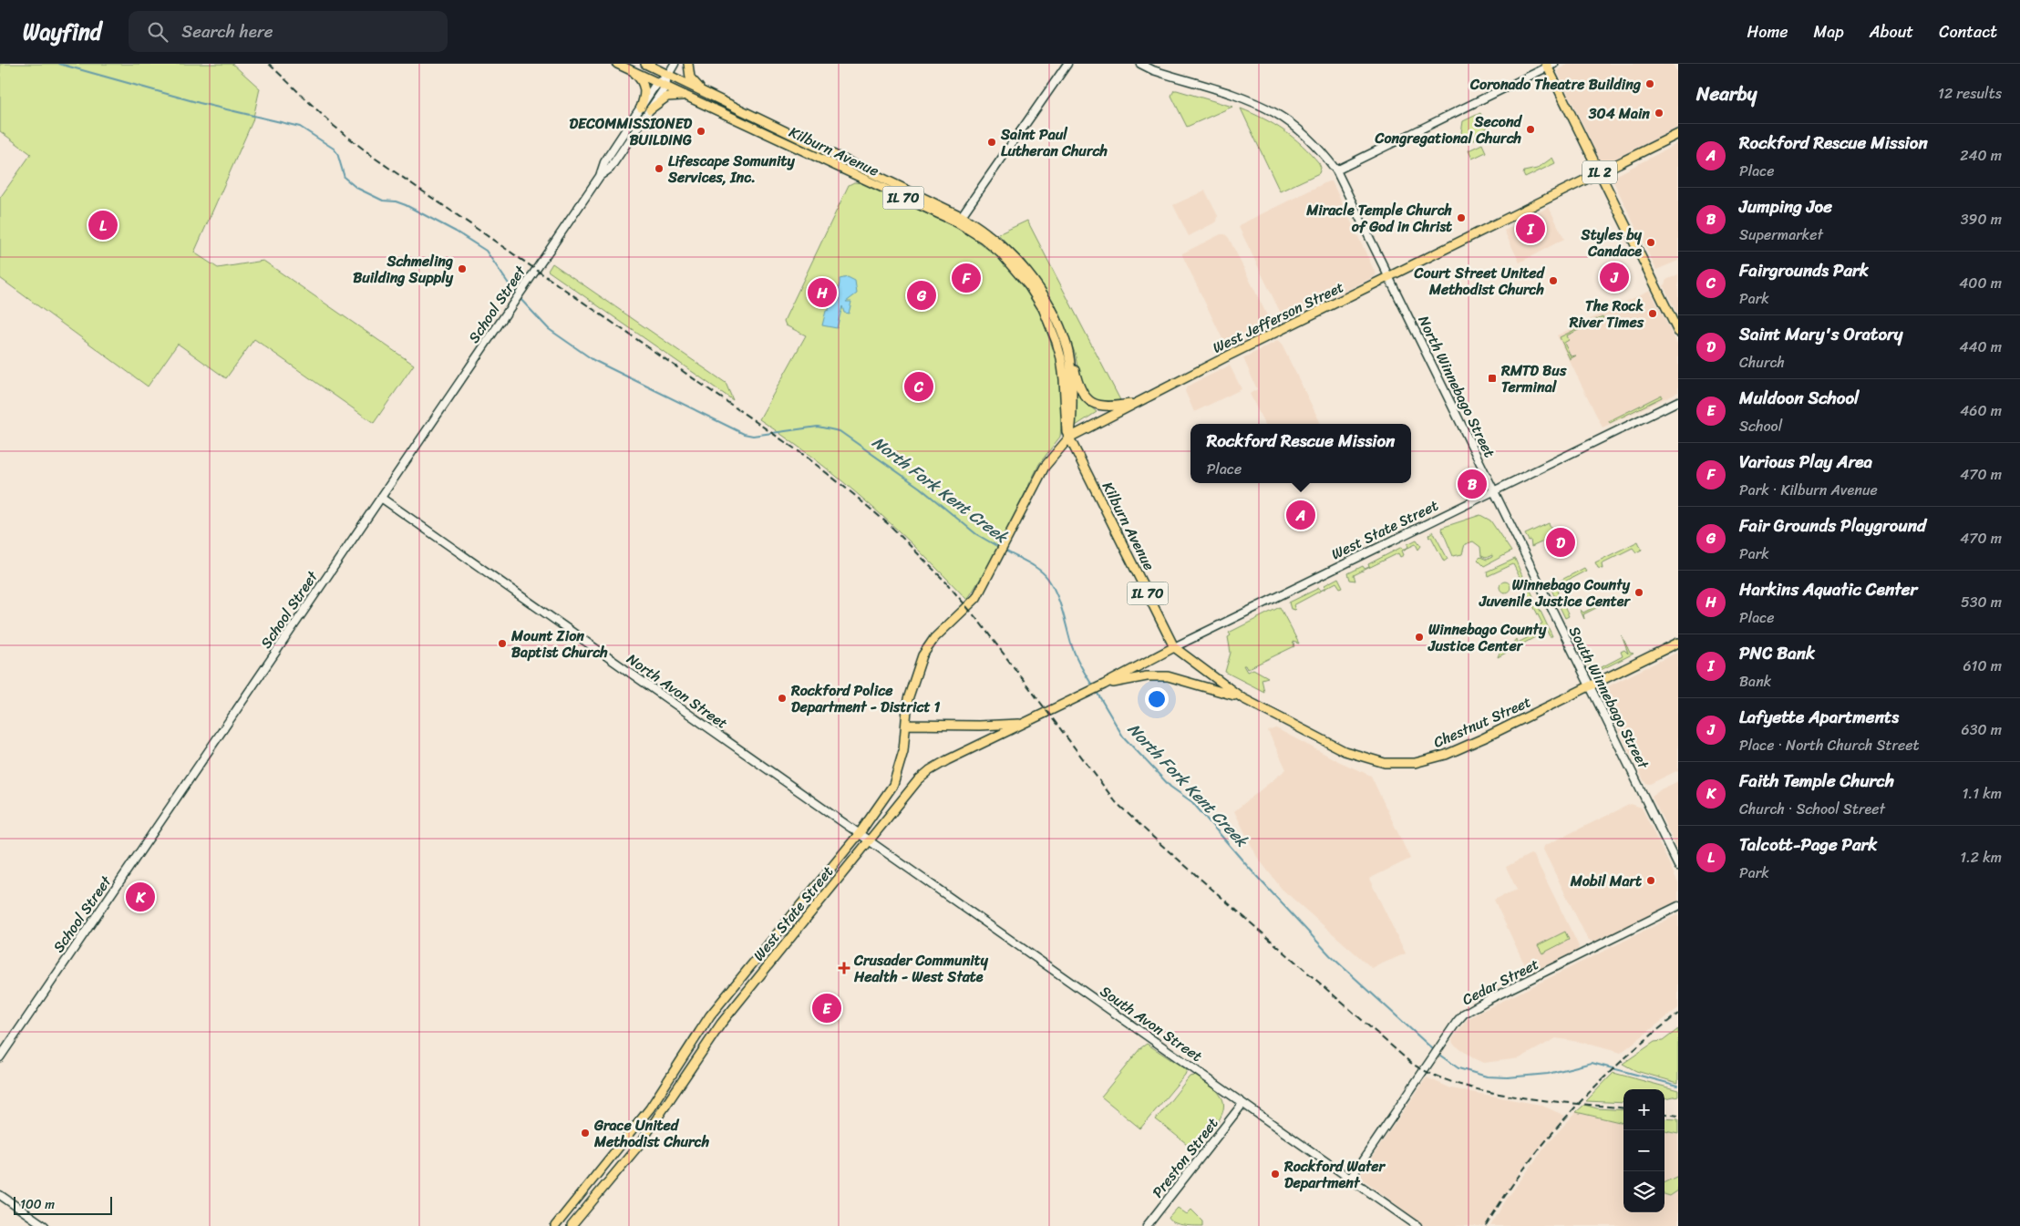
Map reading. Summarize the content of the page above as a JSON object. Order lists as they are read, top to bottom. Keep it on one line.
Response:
{"streets":{"main road":["Kilburn Avenue","IL 2","IL 70","School Street","West Jefferson Street","North Winnebago Street","West State Street","North Avon Street","South Winnebago Street","Chestnut Street","Cedar Street","South Avon Street","Preston Street"]},"crossings":[["Kilburn Avenue","School Street"],["Kilburn Avenue","West Jefferson Street"],["Kilburn Avenue","West State Street"],["Kilburn Avenue","Chestnut Street"],["IL 2","West Jefferson Street"],["School Street","North Avon Street"],["West Jefferson Street","North Winnebago Street"],["West Jefferson Street","West State Street"],["North Winnebago Street","West State Street"],["North Winnebago Street","South Winnebago Street"],["West State Street","North Avon Street"],["West State Street","South Winnebago Street"],["West State Street","South Avon Street"],["North Avon Street","South Avon Street"],["South Winnebago Street","Chestnut Street"],["Cedar Street","South Avon Street"],["South Avon Street","Preston Street"]],"water":["North Fork Kent Creek"],"places":{"other":["Coronado Theatre Building","304 Main","Second Congregational Church","DECOMMISSIONED BUILDING","Saint Paul Lutheran Church","Lifescape Somunity Services, Inc.","Miracle Temple Church of God in Christ","Styles by Candace","Schmeling Building Supply","Court Street United Methodist Church","The Rock River Times","Winnebago County Juvenile Justice Center","Winnebago County Justice Center","Mount Zion Baptist Church","Rockford Police Department - District 1","Mobil Mart","Grace United Methodist Church","Rockford Water Department"],"transit":["RMTD Bus Terminal"],"health":["Crusader Community Health - West State"]},"scale_bar":"100 m","page":{"header":"Wayfind","search":"Search here","nav":["Home","Map","About","Contact"],"heading":["Nearby","12 results"],"list":[{"mark":"A","name":"Rockford Rescue Mission","note":"Place","value":"240 m"},{"mark":"B","name":"Jumping Joe","note":"Supermarket","value":"390 m"},{"mark":"C","name":"Fairgrounds Park","note":"Park","value":"400 m"},{"mark":"D","name":"Saint Mary's Oratory","note":"Church","value":"440 m"},{"mark":"E","name":"Muldoon School","note":"School","value":"460 m"},{"mark":"F","name":"Various Play Area","note":"Park · Kilburn Avenue","value":"470 m"},{"mark":"G","name":"Fair Grounds Playground","note":"Park","value":"470 m"},{"mark":"H","name":"Harkins Aquatic Center","note":"Place","value":"530 m"},{"mark":"I","name":"PNC Bank","note":"Bank","value":"610 m"},{"mark":"J","name":"Lafyette Apartments","note":"Place · North Church Street","value":"630 m"},{"mark":"K","name":"Faith Temple Church","note":"Church · School Street","value":"1.1 km"},{"mark":"L","name":"Talcott-Page Park","note":"Park","value":"1.2 km"}],"pins":["L","I","J","F","H","G","C","B","A","D","K","E"],"popup":["Rockford Rescue Mission","Place"],"map_buttons":["+","−"],"scale":"100 m"}}
